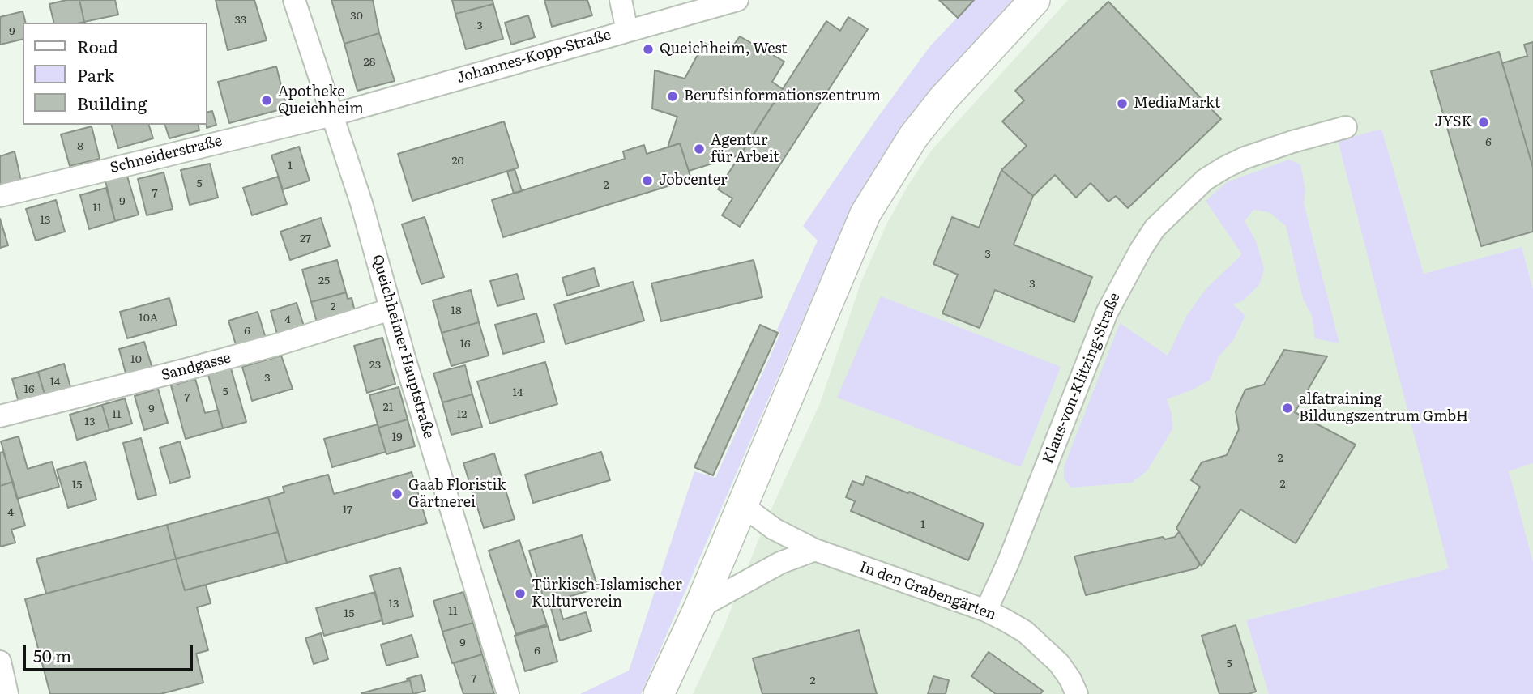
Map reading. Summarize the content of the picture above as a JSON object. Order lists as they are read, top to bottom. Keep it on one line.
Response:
{"streets":{"street":["Johannes-Kopp-Straße","Schneiderstraße","Queichheimer Hauptstraße","Sandgasse","Klaus-von-Klitzing-Straße","In den Grabengärten"]},"crossings":[["Johannes-Kopp-Straße","Schneiderstraße"],["Johannes-Kopp-Straße","Queichheimer Hauptstraße"],["Schneiderstraße","Queichheimer Hauptstraße"],["Queichheimer Hauptstraße","Sandgasse"],["Klaus-von-Klitzing-Straße","In den Grabengärten"]],"places":["Queichheim, West","Berufsinformationszentrum","Apotheke Queichheim","MediaMarkt","JYSK","Agentur für Arbeit","Jobcenter","alfatraining Bildungszentrum GmbH","Gaab Floristik Gärtnerei","Türkisch-Islamischer Kulturverein"],"house_numbers":["30","33","3","9","28","6","8","20","1","5","2","7","9","11","13","27","3","25","3","2","18","10A","4","6","16","10","23","3","14","16","5","14","7","21","9","11","12","13","19","2","2","15","17","4","1","13","11","15","9","6","5","7","2"],"legend":["Road","Park","Building"],"scale_bar":"50 m"}
